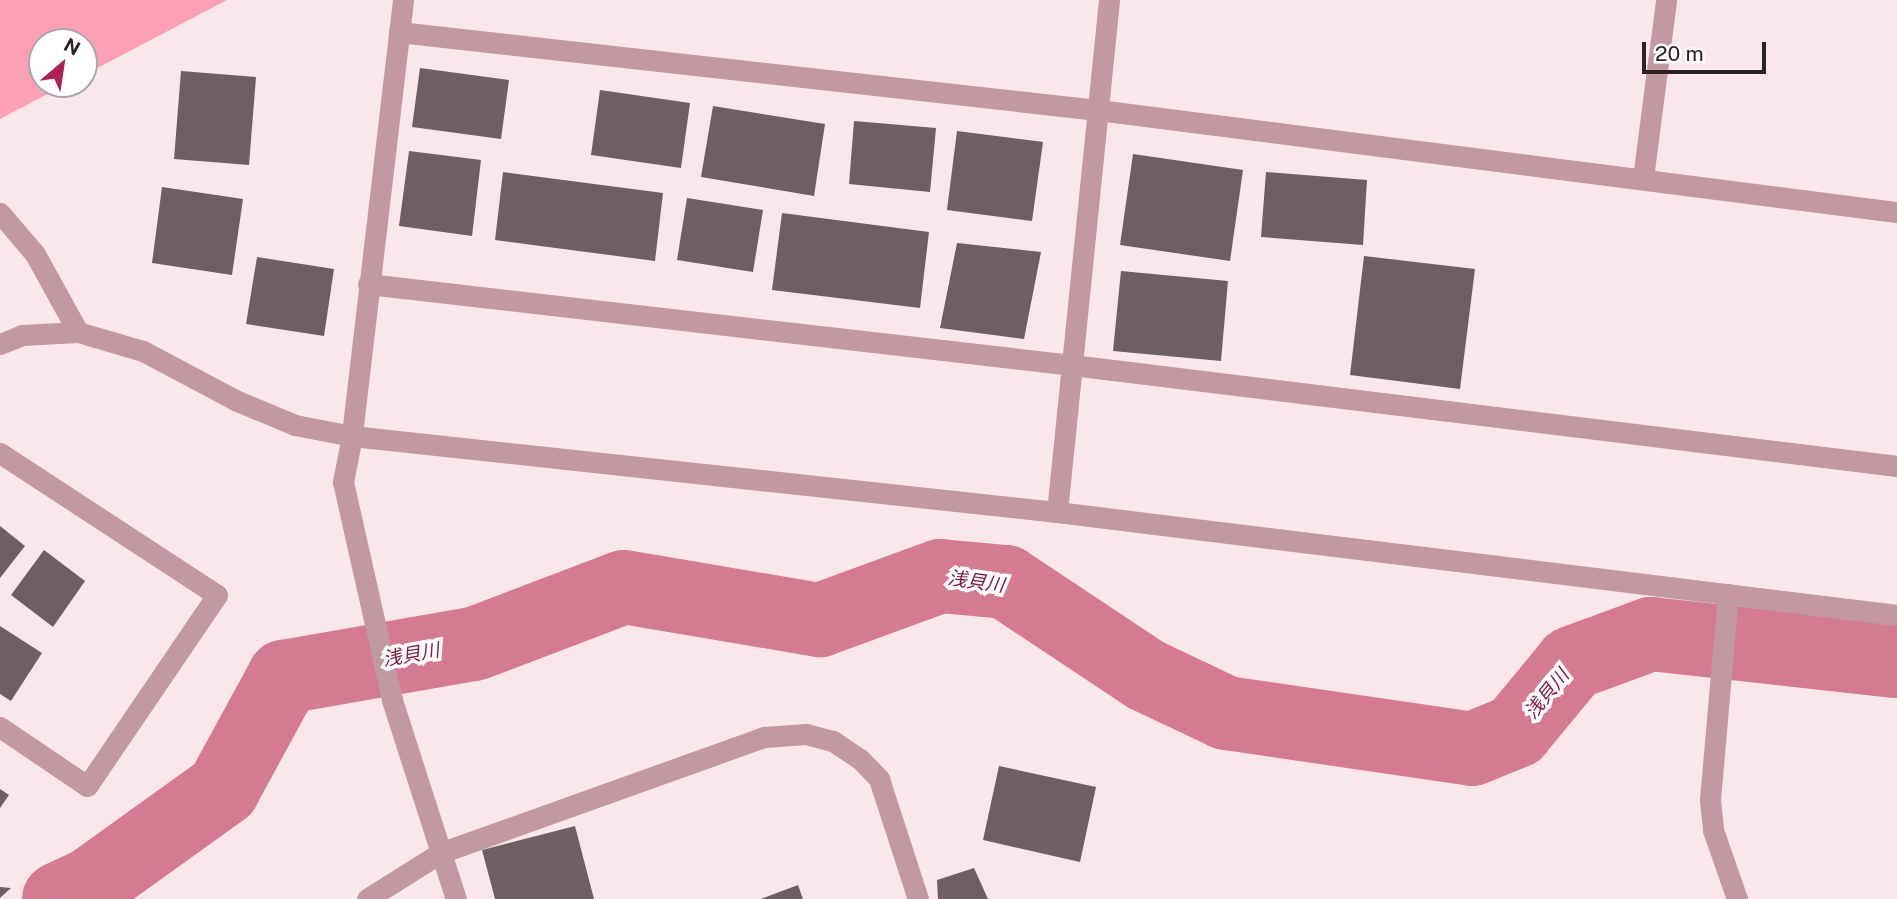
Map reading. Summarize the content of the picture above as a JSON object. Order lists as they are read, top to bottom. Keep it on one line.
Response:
{"water":["浅貝川"],"scale_bar":"20 m","north":"top right"}
